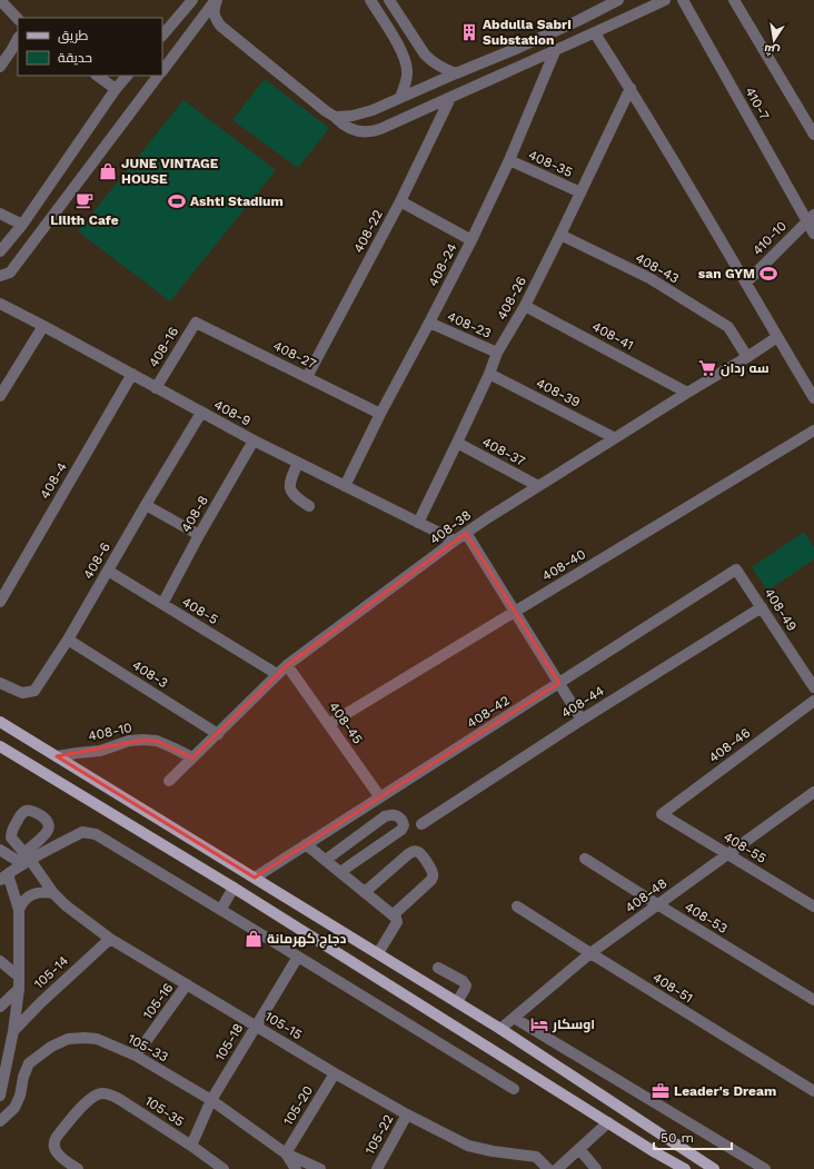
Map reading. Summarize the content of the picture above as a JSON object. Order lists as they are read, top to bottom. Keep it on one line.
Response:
{"streets":{"street":["410-7","408-35","408-22","410-10","408-24","408-43","408-26","408-23","408-41","408-16","408-27","408-39","408-9","408-37","408-4","408-8","408-38","408-6","408-40","408-49","408-5","408-3","408-44","408-42","408-45","408-10","408-46","408-55","408-48","408-53","105-14","408-51","105-16","105-15","105-18","105-33","105-20","105-35","105-22"]},"crossings":[["410-7","410-10"],["408-35","408-24"],["408-35","408-26"],["408-22","408-27"],["408-24","408-23"],["408-24","408-27"],["408-24","408-9"],["408-43","408-26"],["408-43","408-38"],["408-26","408-23"],["408-26","408-41"],["408-26","408-39"],["408-26","408-9"],["408-26","408-37"],["408-41","408-38"],["408-16","408-27"],["408-16","408-9"],["408-39","408-38"],["408-9","408-4"],["408-9","408-8"],["408-9","408-38"],["408-9","408-6"],["408-37","408-38"],["408-8","408-5"],["408-38","408-5"],["408-38","408-3"],["408-38","408-45"],["408-38","408-10"],["408-6","408-5"],["408-6","408-3"],["408-40","408-45"],["408-49","408-44"],["408-49","408-42"],["408-42","408-45"],["408-46","408-55"],["408-55","408-48"],["408-48","408-53"],["408-48","408-51"],["105-14","105-15"],["105-16","105-15"],["105-16","105-33"],["105-15","105-18"],["105-15","105-20"],["105-15","105-22"],["105-18","105-33"],["105-18","105-35"],["105-33","105-20"]],"places":{"building":["Abdulla Sabri Substation"],"shop":["JUNE VINTAGE HOUSE","دجاج كهرمانة"],"cafe":["Lilith Cafe"],"sports":["Ashti Stadium","san GYM"],"supermarket":["سه ردان"],"hotel":["اوسكار"],"office":["Leader's Dream"]},"legend":["طريق","حديقة"],"scale_bar":"50 m","north":"bottom"}
